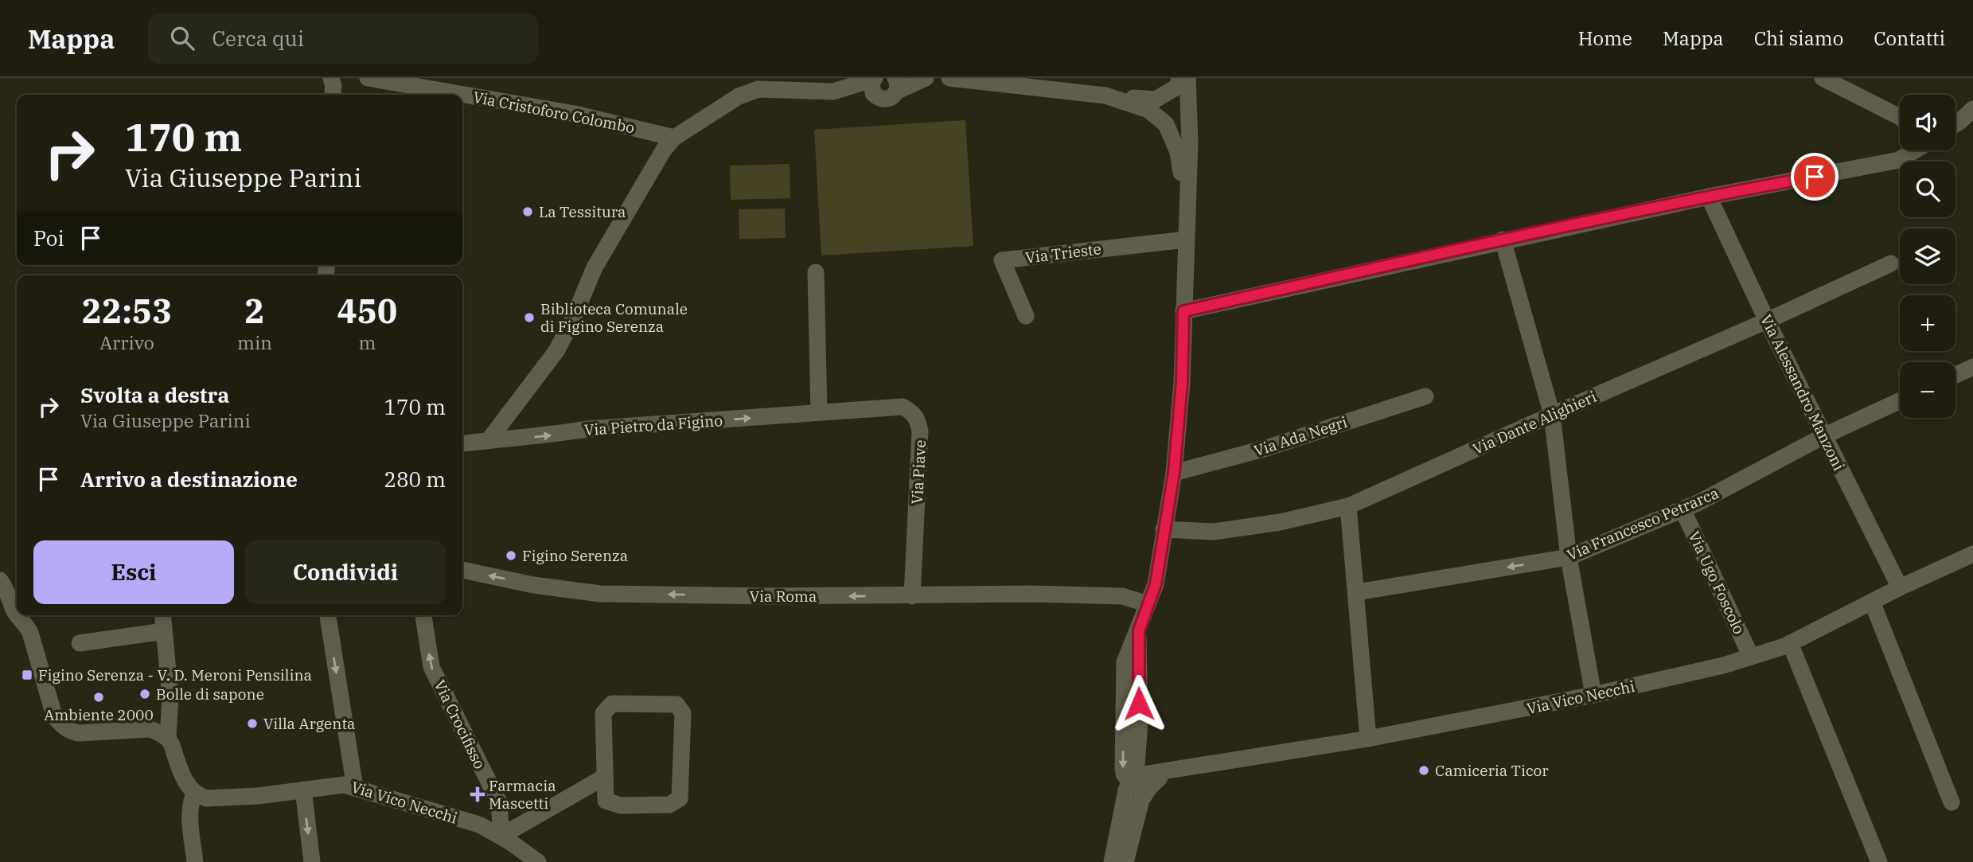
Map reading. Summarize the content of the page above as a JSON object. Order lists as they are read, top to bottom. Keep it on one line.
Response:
{"streets":{"street":["Via Cristoforo Colombo","Via Trieste","Via Alessandro Manzoni","Via Dante Alighieri","Via Pietro da Figino","Via Ada Negri","Via Piave","Via Francesco Petrarca","Via Ugo Foscolo","Via Roma","Via Vico Necchi","Via Crocifisso"]},"crossings":[["Via Alessandro Manzoni","Via Dante Alighieri"],["Via Alessandro Manzoni","Via Francesco Petrarca"],["Via Alessandro Manzoni","Via Vico Necchi"],["Via Pietro da Figino","Via Piave"],["Via Piave","Via Roma"],["Via Francesco Petrarca","Via Ugo Foscolo"],["Via Ugo Foscolo","Via Vico Necchi"],["Via Vico Necchi","Via Crocifisso"]],"one_way":["Via Pietro da Figino","Via Francesco Petrarca","Via Roma"],"places":{"other":["La Tessitura","Biblioteca Comunale di Figino Serenza","Figino Serenza","Bolle di sapone","Ambiente 2000","Villa Argenta","Camiceria Ticor"],"transit":["Figino Serenza - V. D. Meroni Pensilina"],"health":["Farmacia Mascetti"]},"page":{"header":"Mappa","search":"Cerca qui","nav":["Home","Mappa","Chi siamo","Contatti"],"map_buttons":["+","−"],"turn":["170 m","Via Giuseppe Parini"],"then":"Poi","eta":["22:53","Arrivo","2","min","450","m"],"list":[{"name":"Svolta a destra","note":"Via Giuseppe Parini","value":"170 m"},{"name":"Arrivo a destinazione","value":"280 m"}],"buttons":["Esci","Condividi"]}}
